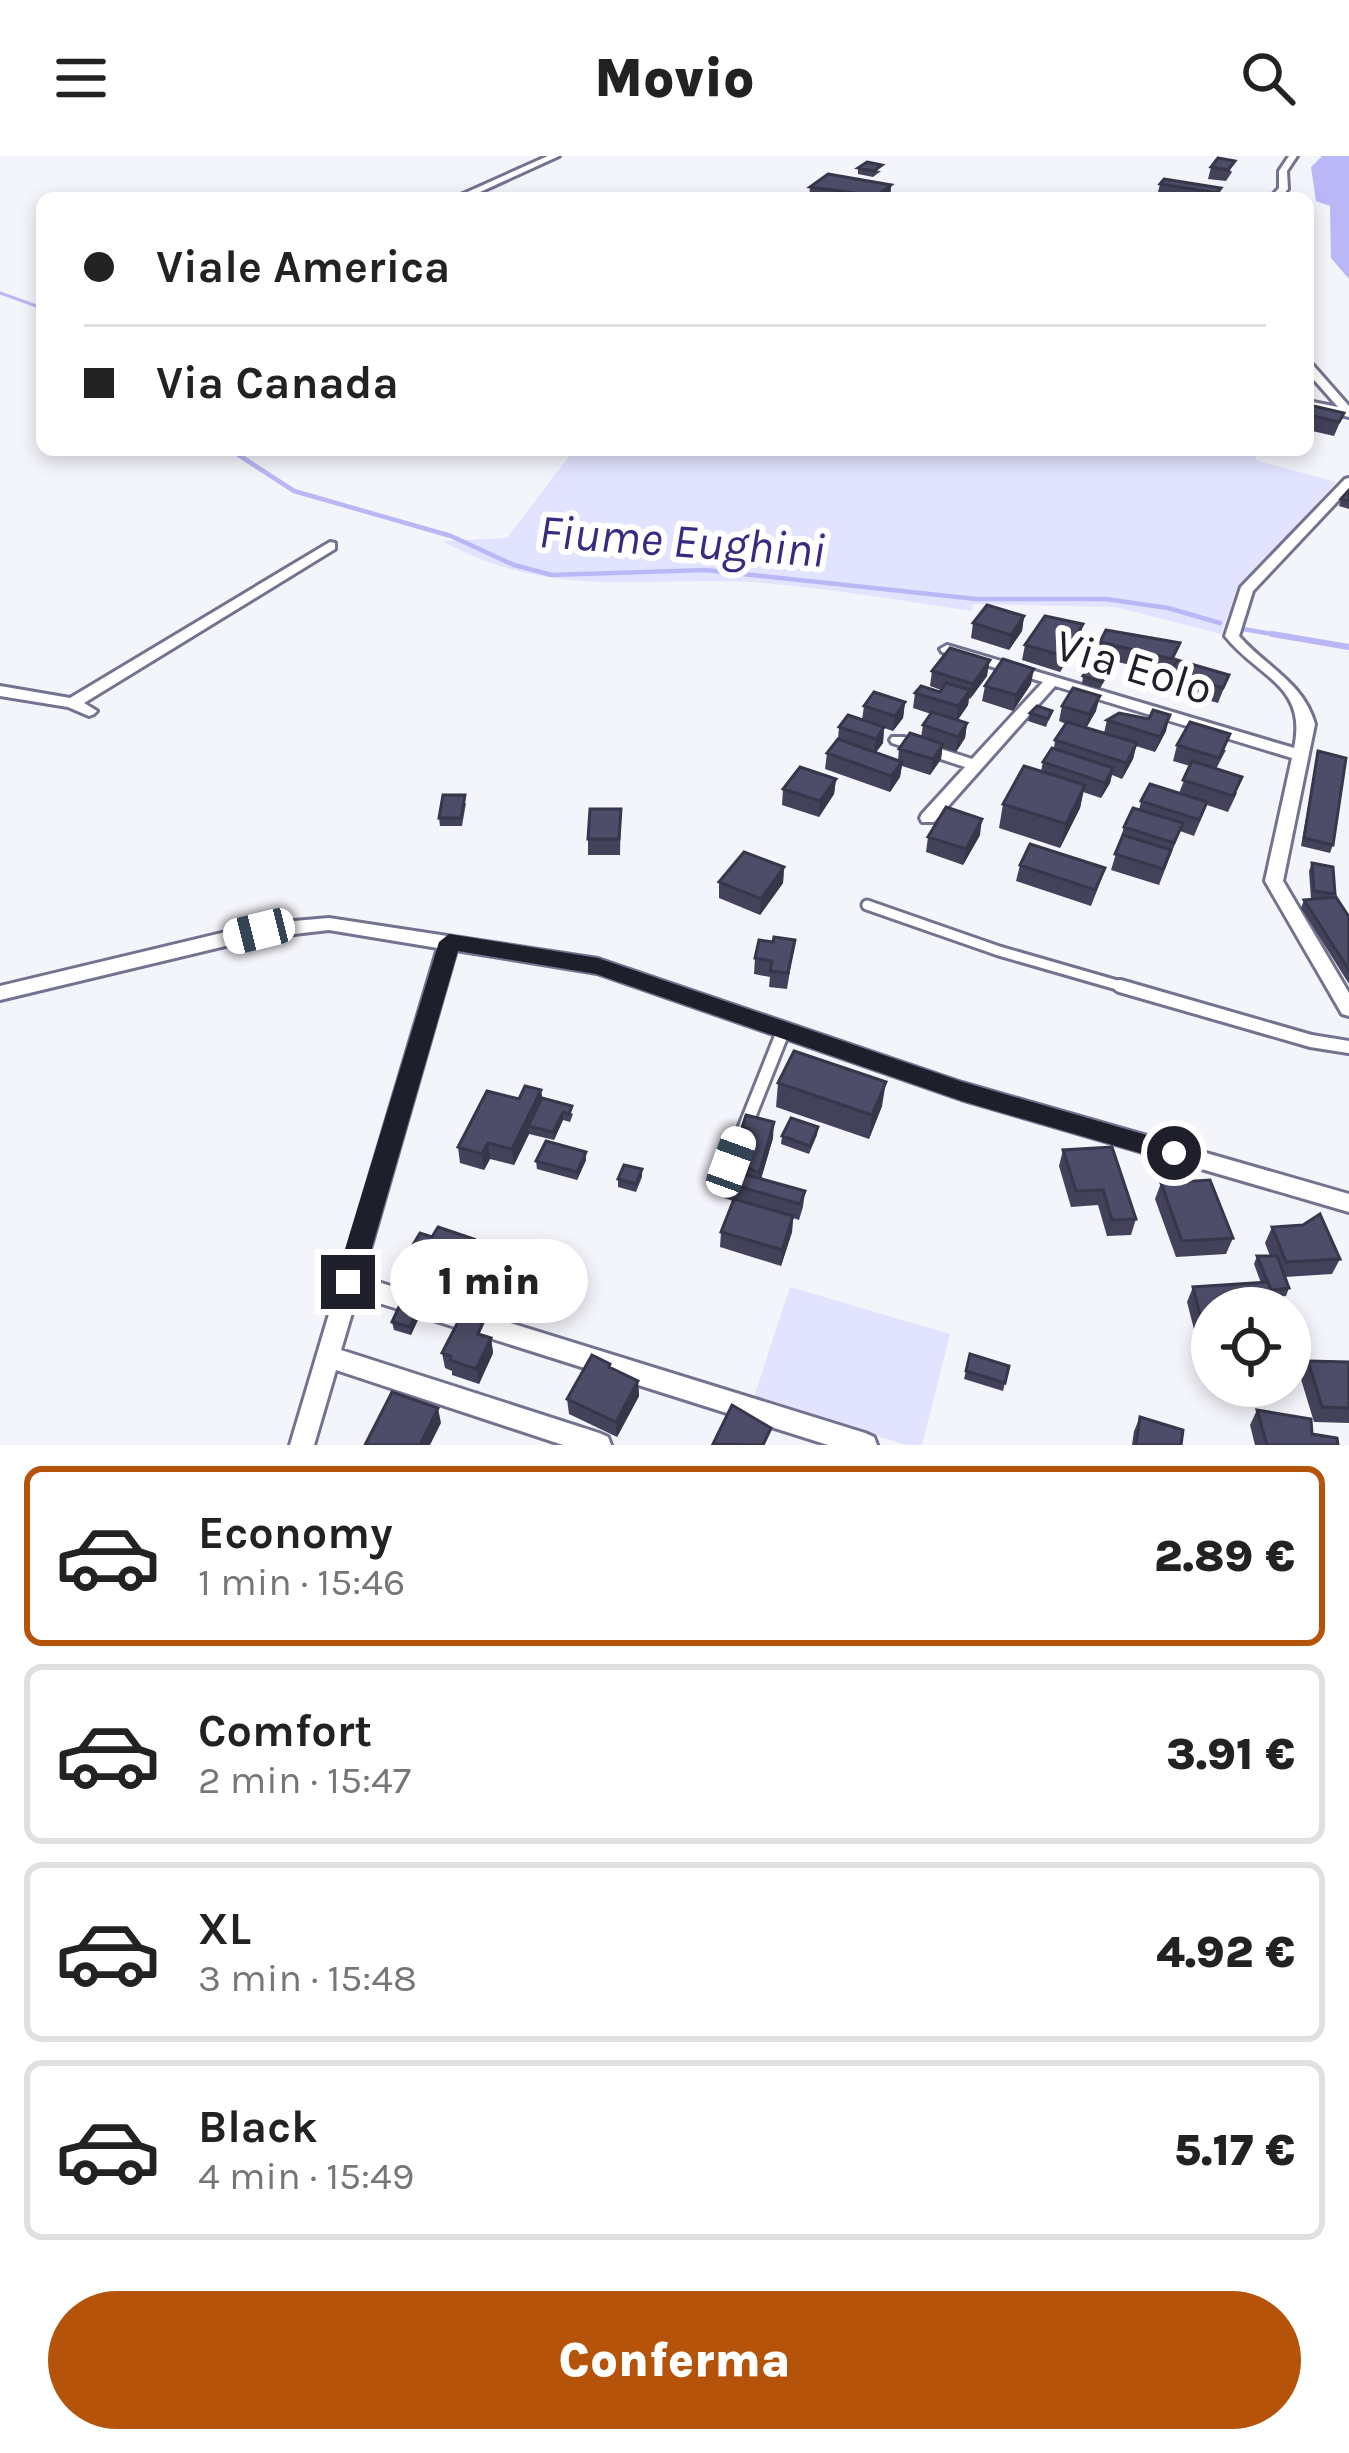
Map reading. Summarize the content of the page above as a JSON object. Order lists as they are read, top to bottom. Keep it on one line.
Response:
{"streets":{"street":["Via Eolo"]},"water":["Fiume Eughini"],"page":{"header":"Movio","banner":["Viale America","Via Canada"],"bubble":"1 min","list":[{"name":"Economy","note":"1 min · 15:46","value":"2.89 €"},{"name":"Comfort","note":"2 min · 15:47","value":"3.91 €"},{"name":"XL","note":"3 min · 15:48","value":"4.92 €"},{"name":"Black","note":"4 min · 15:49","value":"5.17 €"}],"buttons":"Conferma"}}
